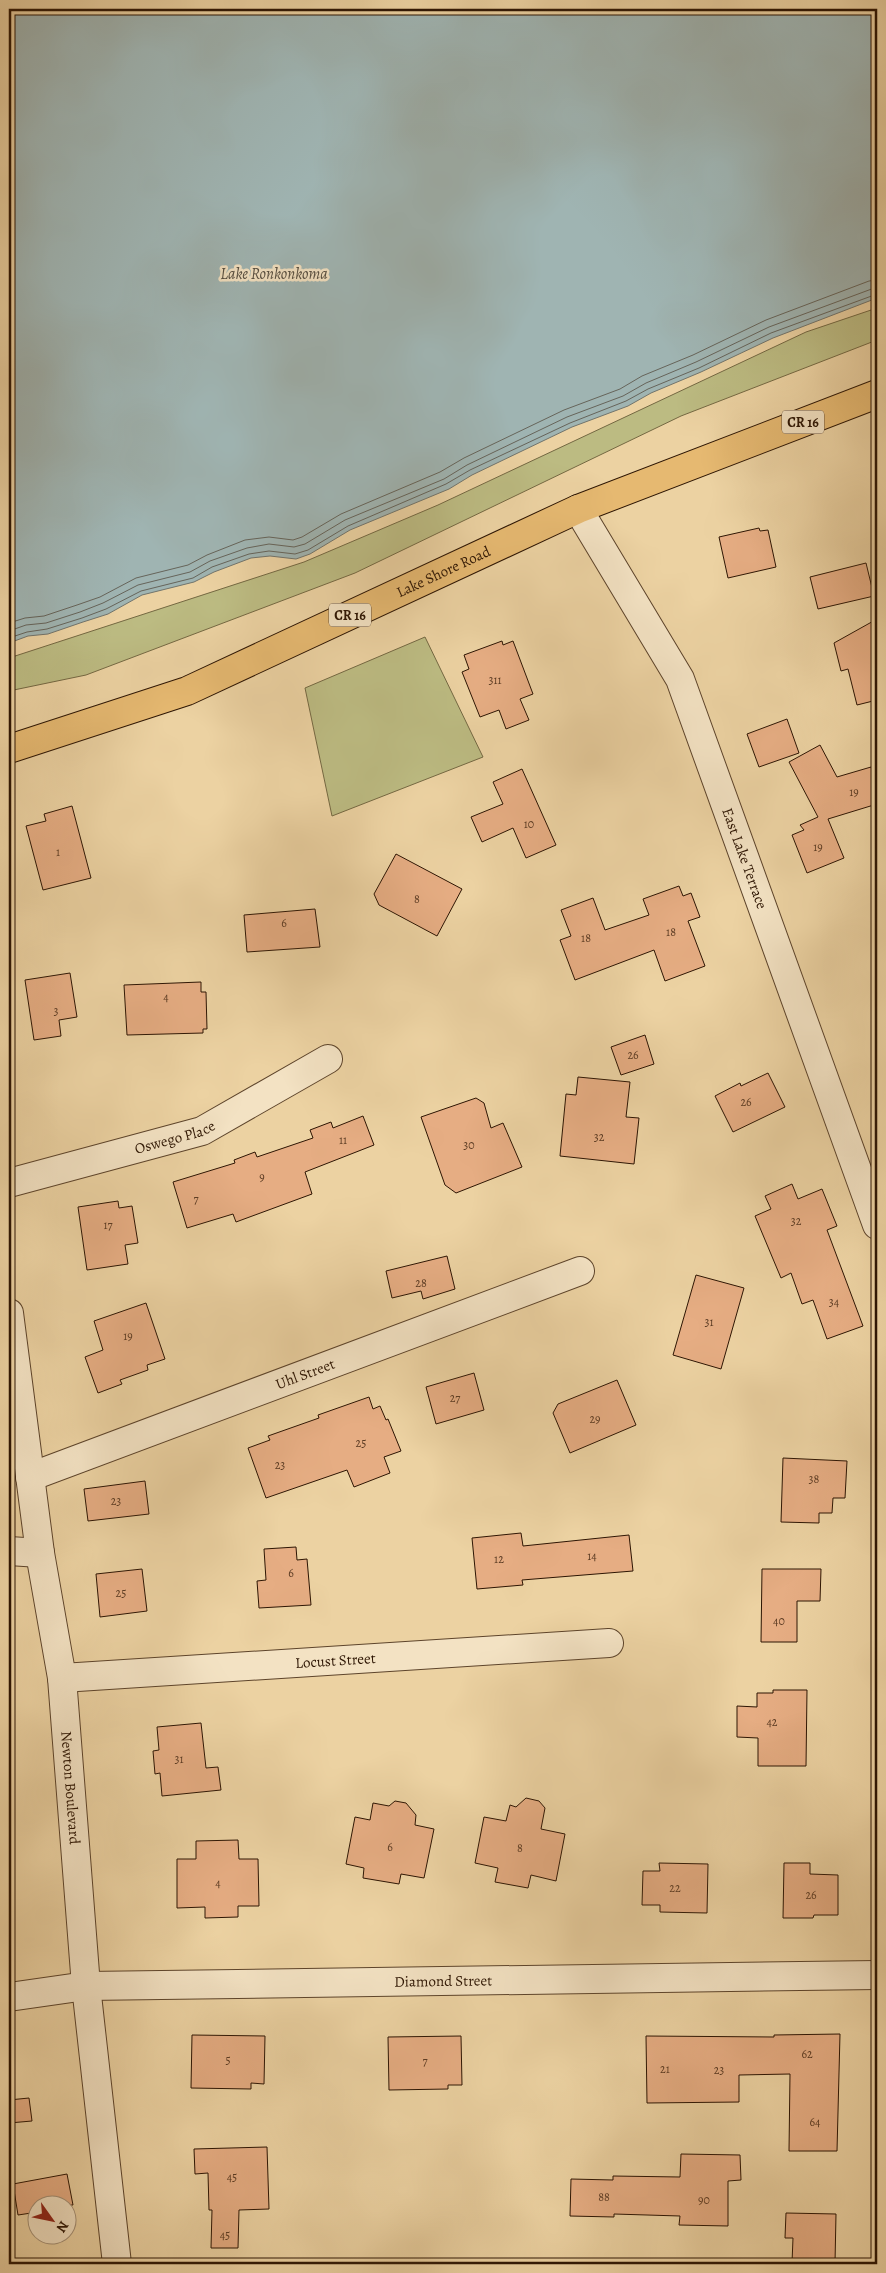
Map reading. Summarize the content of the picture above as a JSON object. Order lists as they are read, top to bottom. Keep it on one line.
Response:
{"streets":{"main road":["CR 16","Lake Shore Road"],"street":["East Lake Terrace","Oswego Place","Uhl Street","Locust Street","Newton Boulevard","Diamond Street"]},"crossings":[["Lake Shore Road","East Lake Terrace"],["Uhl Street","Newton Boulevard"],["Locust Street","Newton Boulevard"],["Newton Boulevard","Diamond Street"]],"water":["Lake Ronkonkoma"],"house_numbers":["311","19","10","19","1","8","6","18","18","4","3","26","26","32","11","30","9","7","32","17","28","34","31","19","27","29","25","23","38","23","14","12","6","25","40","42","31","6","8","4","22","26","62","5","7","21","23","64","45","88","90","45"],"north":"bottom right"}
